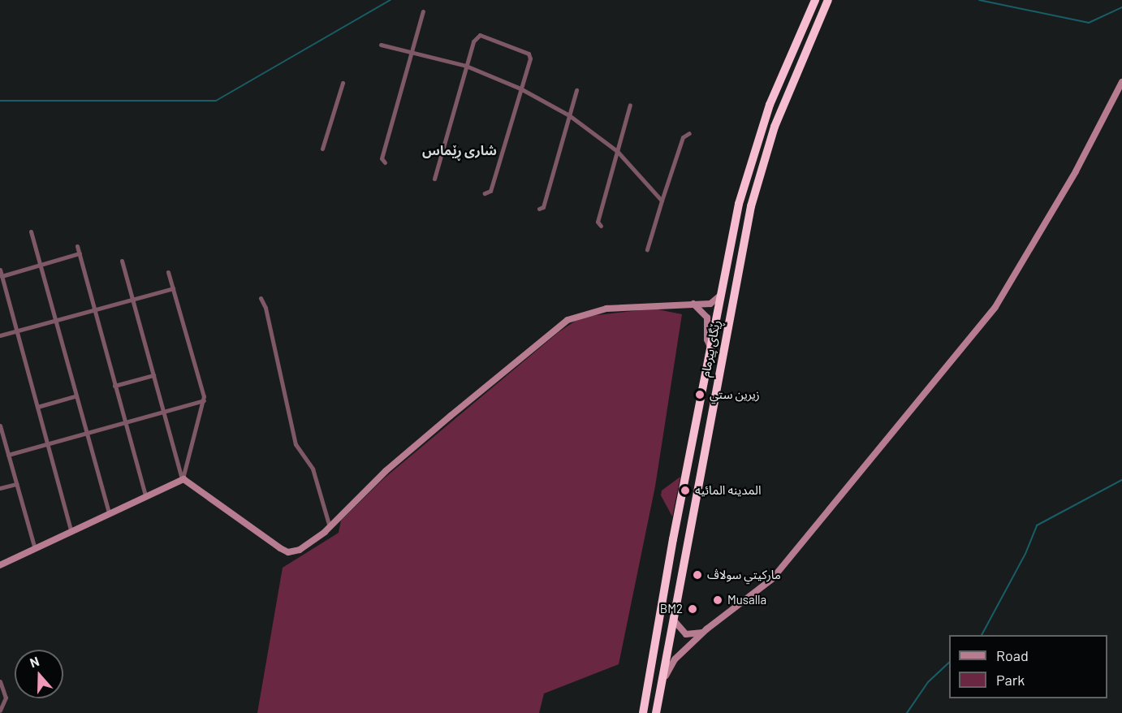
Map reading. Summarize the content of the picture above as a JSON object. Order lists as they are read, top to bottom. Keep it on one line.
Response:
{"streets":{"highway":["ڕێگای پیرمام"]},"districts":["شاری ڕێماس"],"places":["زيرين ستي","المدينه المائيه","ماركيتي سولاڤ","Musalla","BM2"],"legend":["Road","Park"],"north":"top"}
